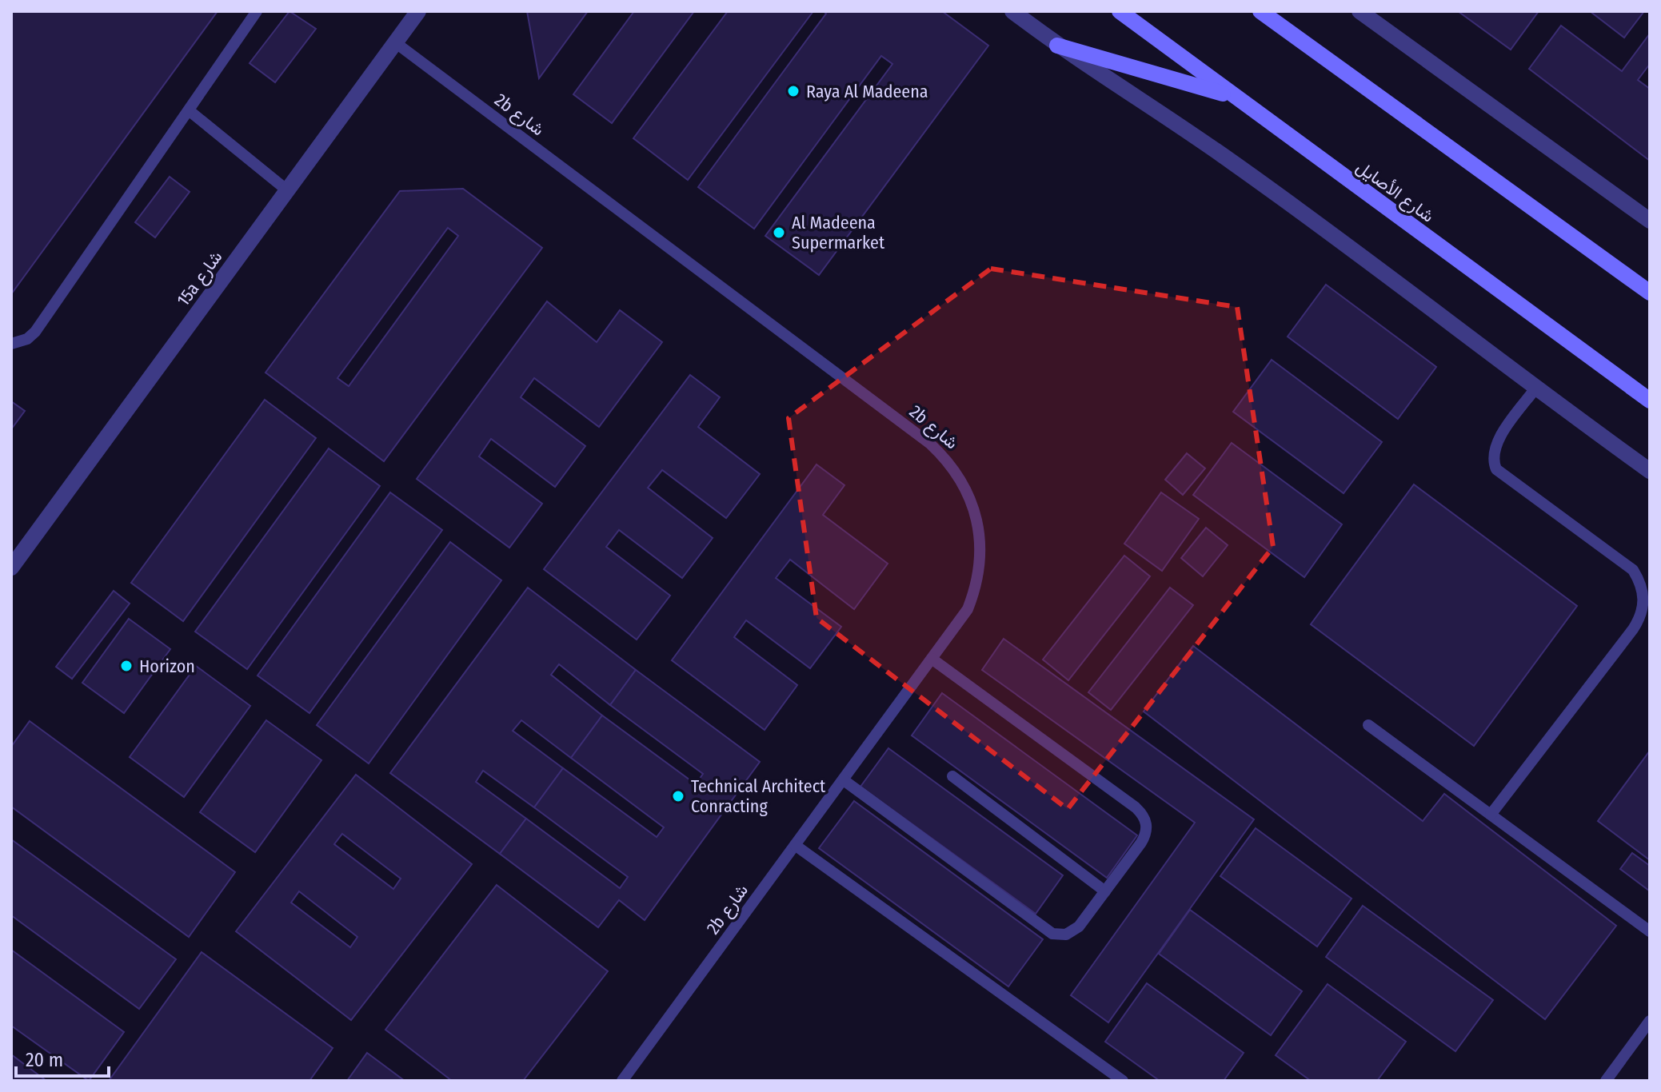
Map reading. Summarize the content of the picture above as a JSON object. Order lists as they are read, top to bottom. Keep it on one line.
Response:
{"streets":{"main road":["شارع الأصايل"],"street":["15a شارع"],"lane":["2b شارع"]},"crossings":[["2b شارع","15a شارع"]],"places":["Raya Al Madeena","Al Madeena Supermarket","Horizon","Technical Architect Conracting"],"scale_bar":"20 m"}
